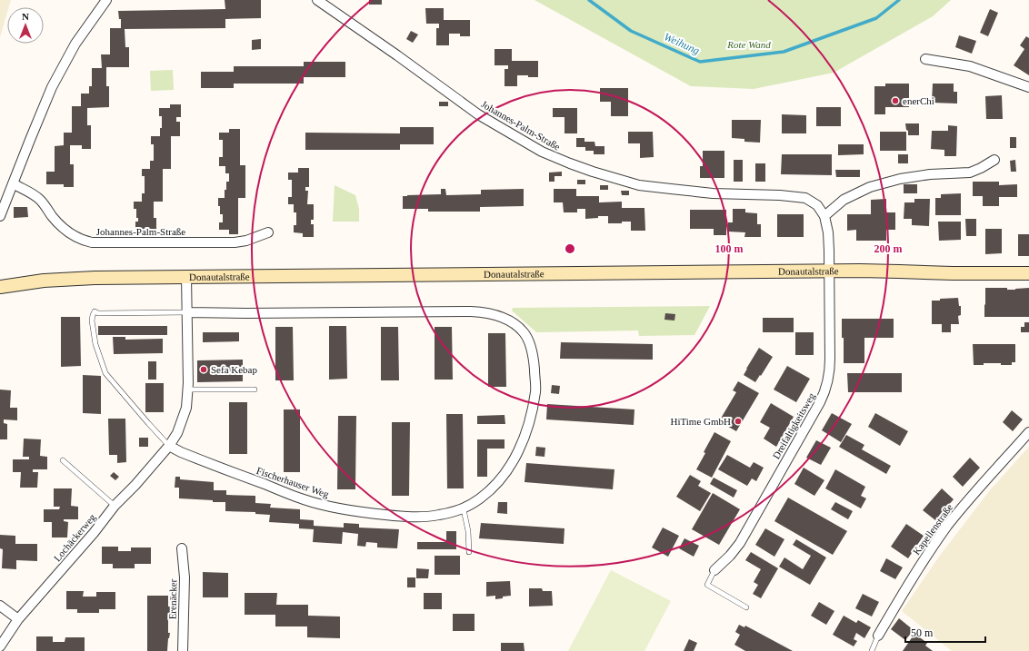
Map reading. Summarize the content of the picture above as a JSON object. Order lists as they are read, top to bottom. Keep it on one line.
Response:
{"streets":{"main road":["Donautalstraße"],"street":["Johannes-Palm-Straße","Dreifaltigkeitsweg","Fischerhauser Weg","Kapellenstraße","Lochäckerweg","Erenäcker"]},"crossings":[["Johannes-Palm-Straße","Donautalstraße"],["Johannes-Palm-Straße","Dreifaltigkeitsweg"],["Donautalstraße","Dreifaltigkeitsweg"],["Fischerhauser Weg","Lochäckerweg"]],"water":["Weihung"],"parks":["Rote Wand"],"places":["enerChi","Sefa Kebap","HiTime GmbH"],"scale_bar":"50 m","north":"top","rings":["100 m","200 m"]}
